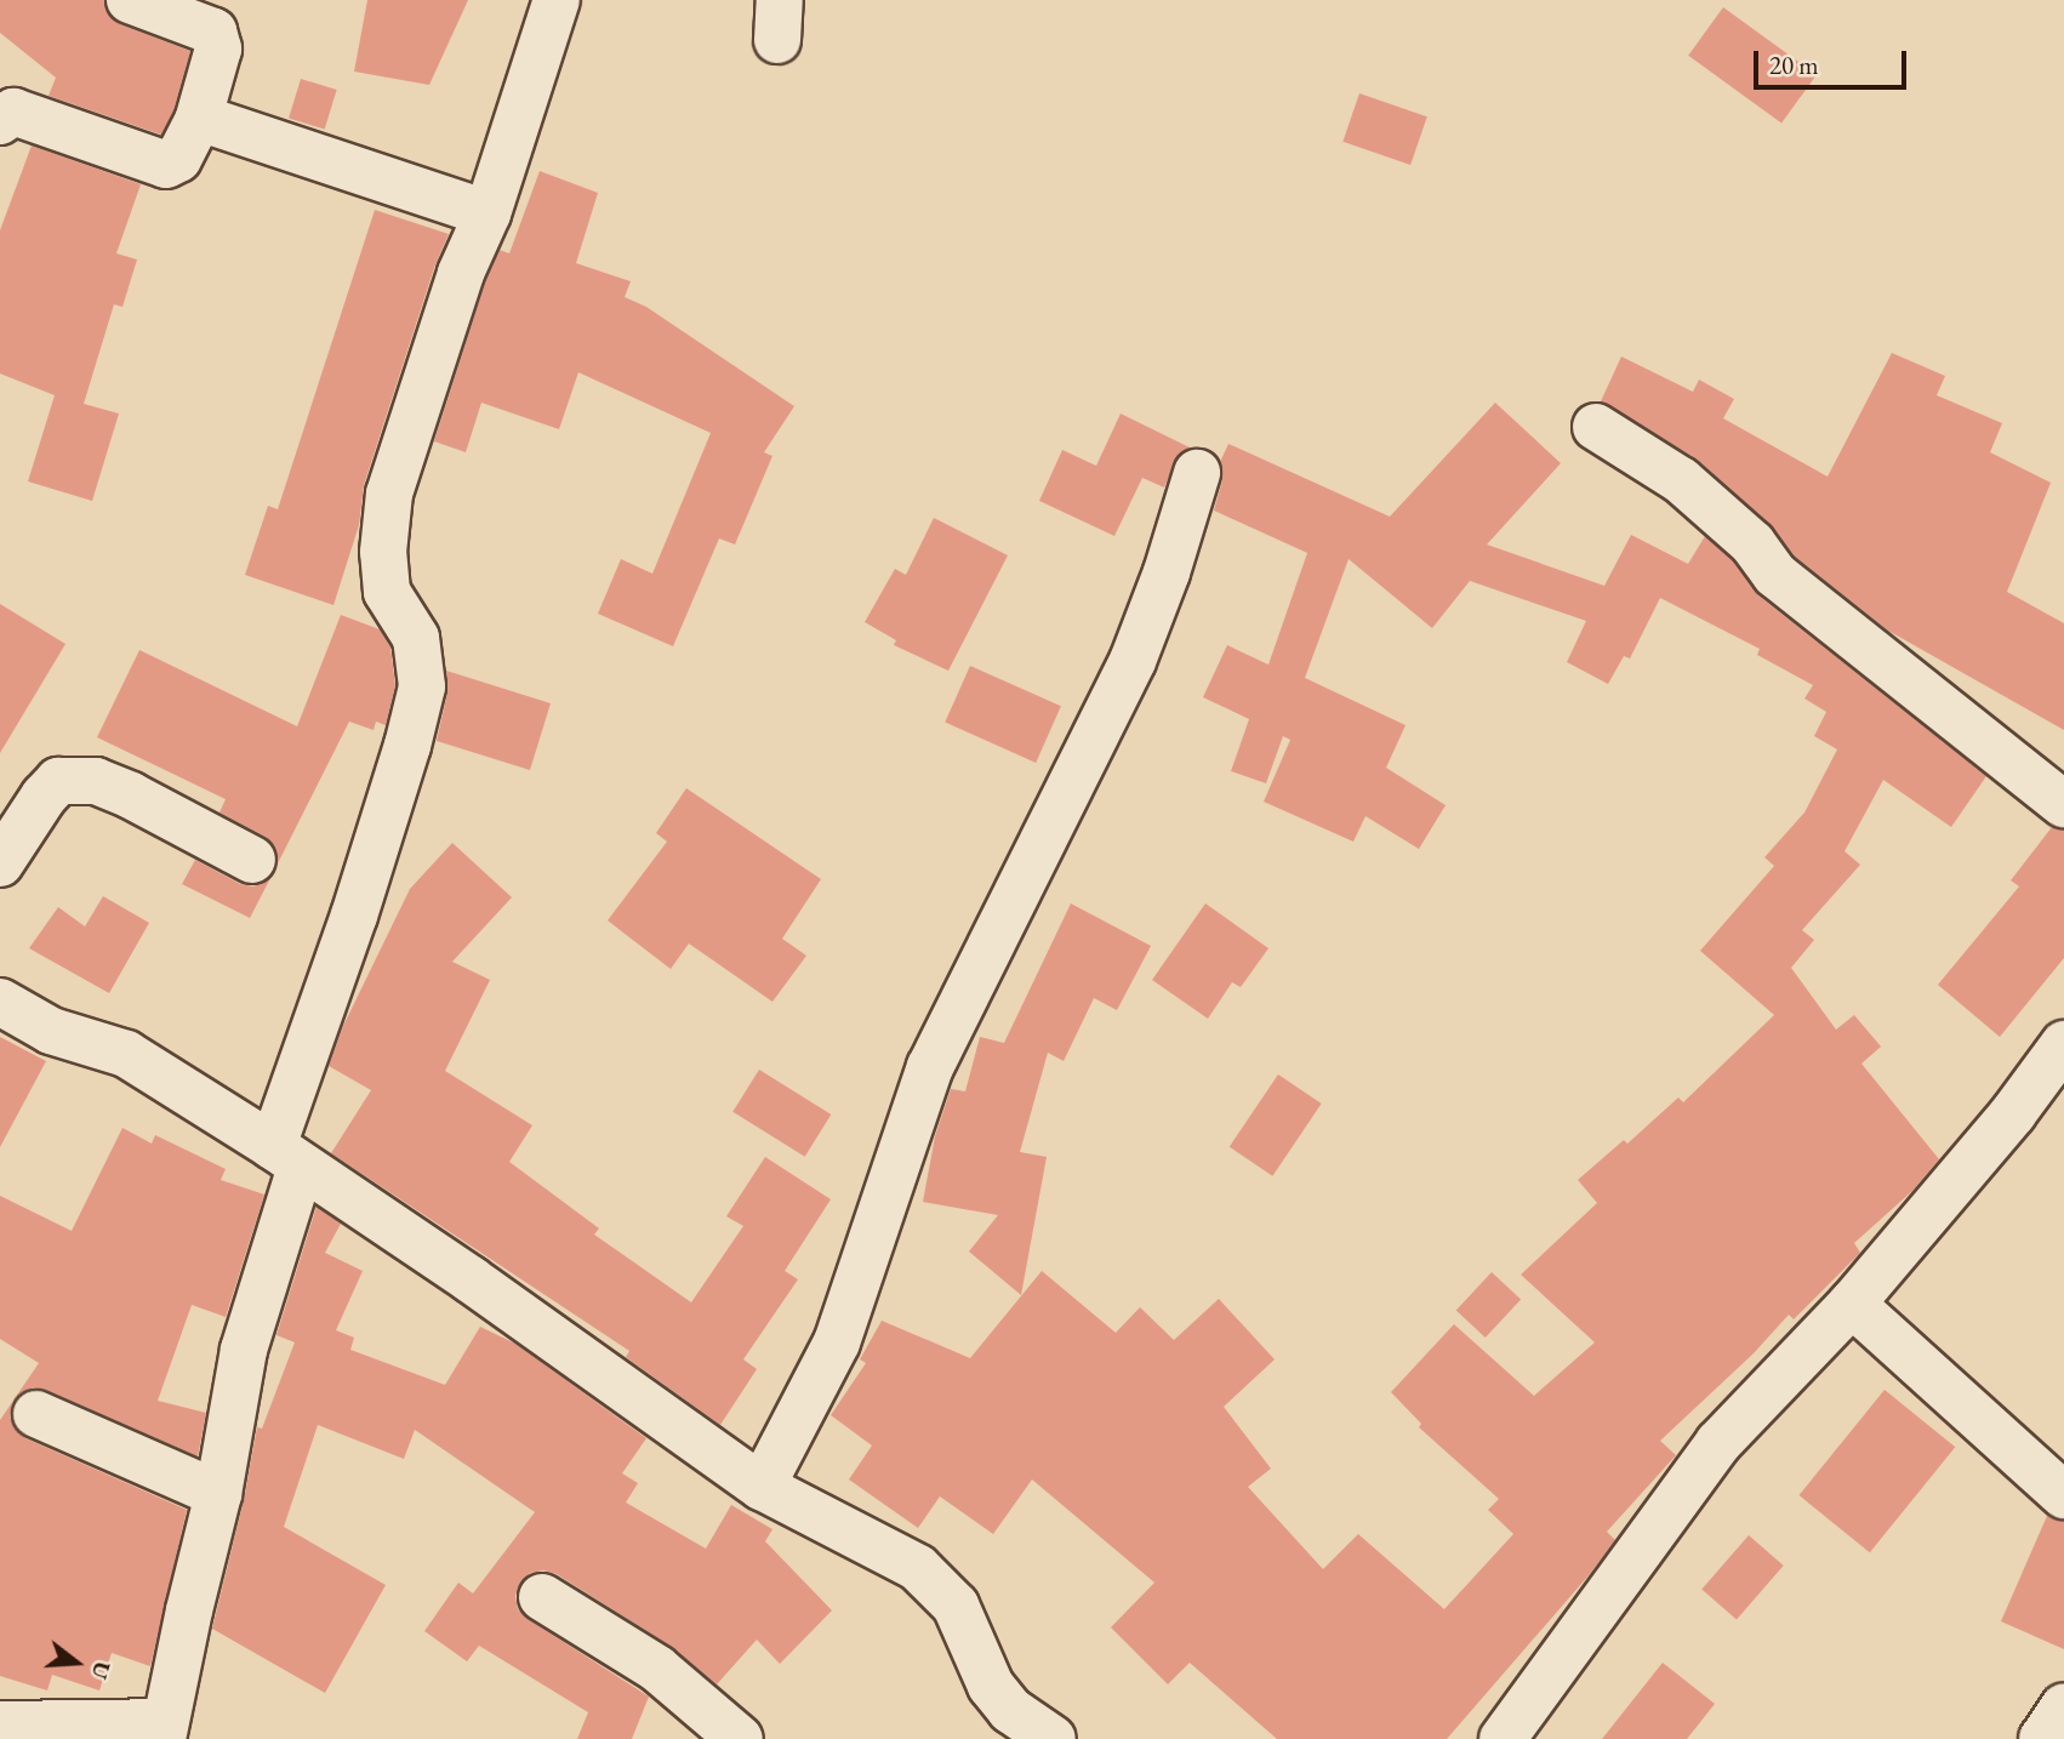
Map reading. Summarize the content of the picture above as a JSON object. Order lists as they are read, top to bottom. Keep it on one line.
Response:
{"scale_bar":"20 m","north":"right"}
